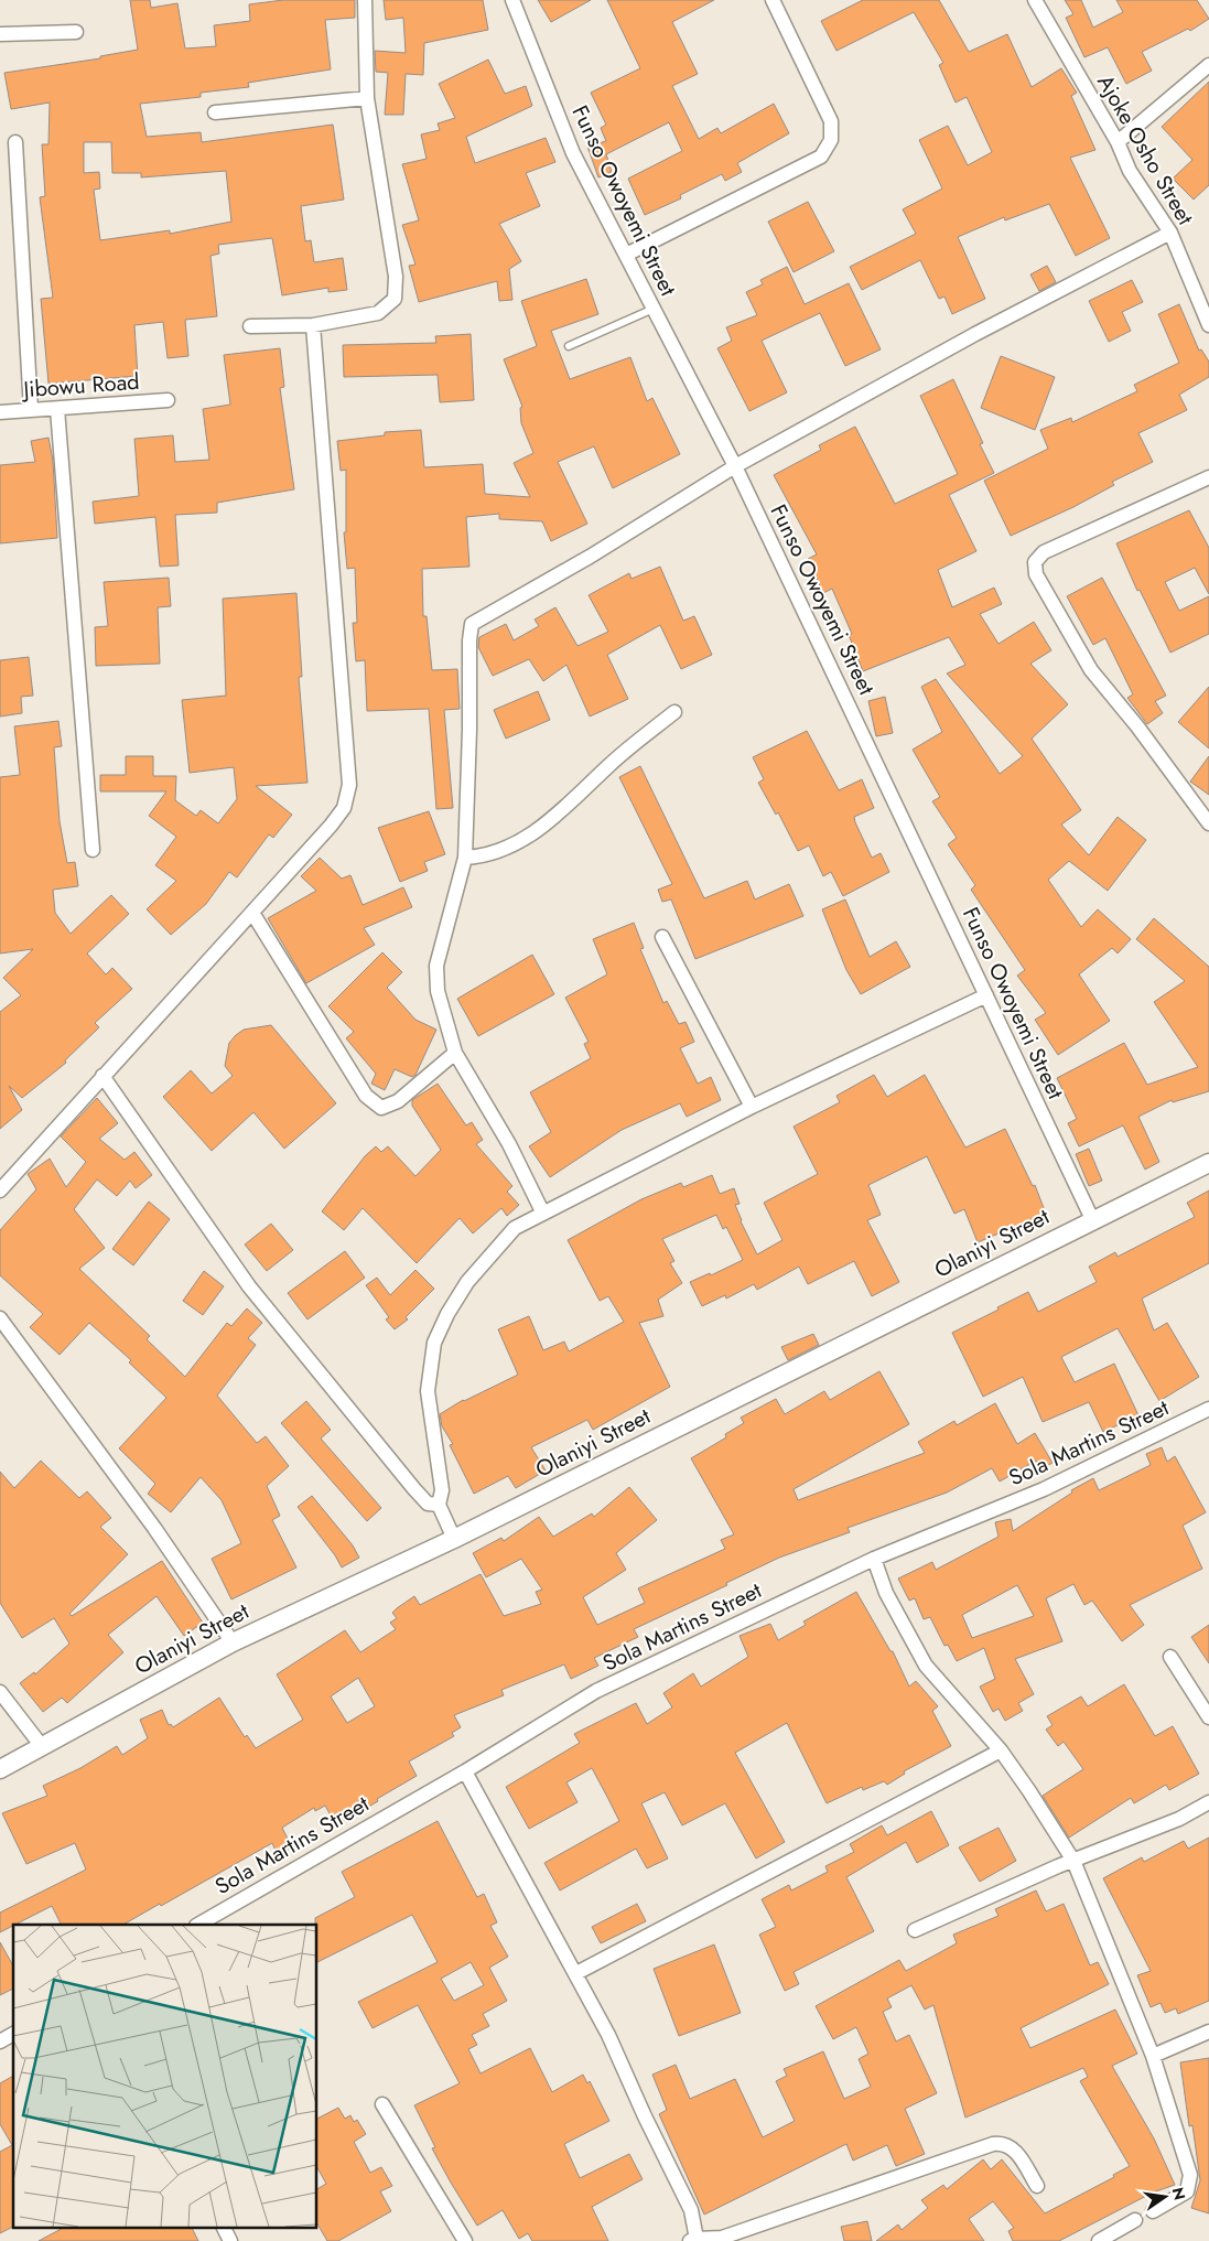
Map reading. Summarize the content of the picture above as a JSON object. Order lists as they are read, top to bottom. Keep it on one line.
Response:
{"streets":{"street":["Ajoke Osho Street","Funso Owoyemi Street","Jibowu Road","Olaniyi Street","Sola Martins Street"]},"crossings":[["Funso Owoyemi Street","Olaniyi Street"]],"north":"right"}
